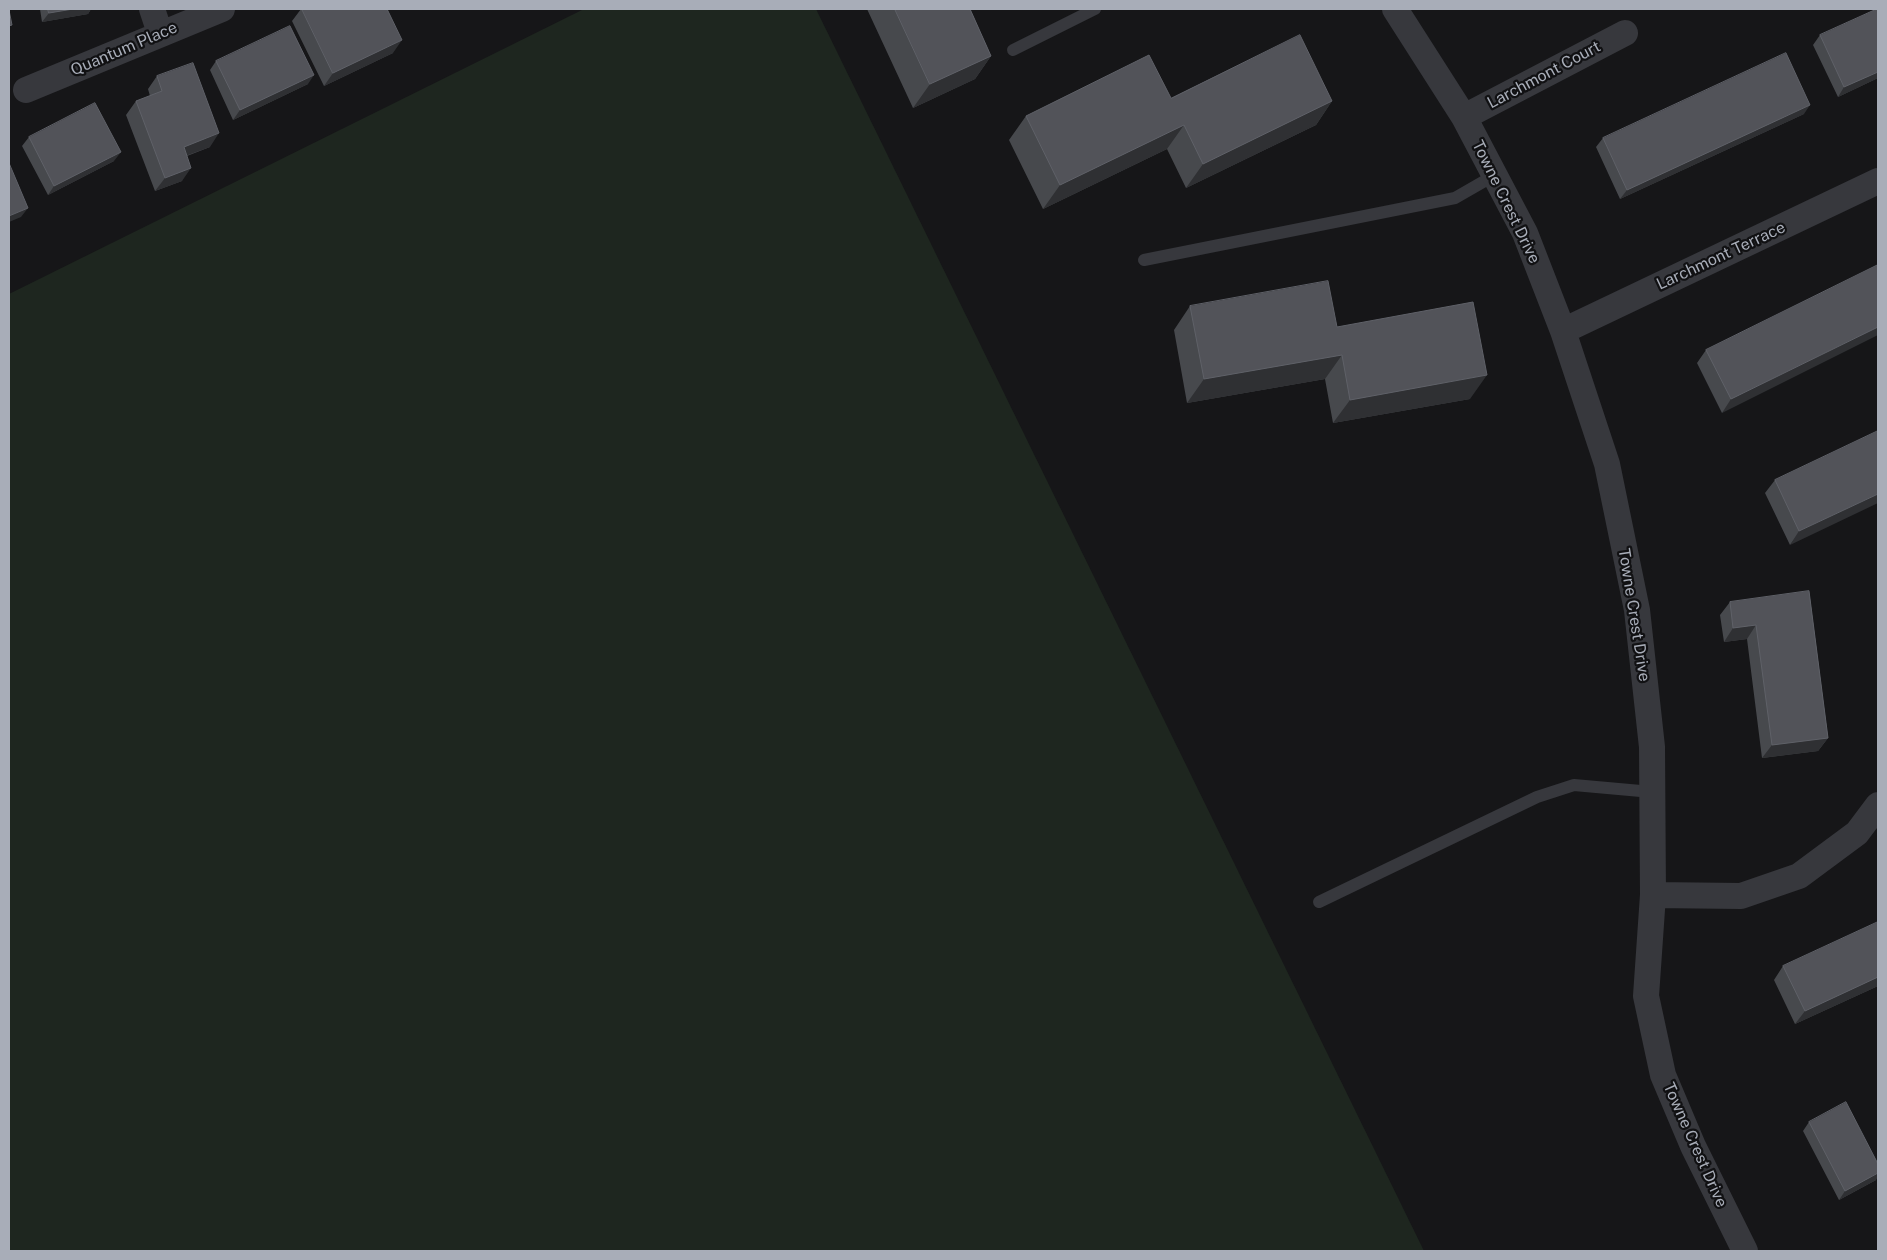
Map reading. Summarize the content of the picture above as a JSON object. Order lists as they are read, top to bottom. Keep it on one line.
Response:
{"streets":{"street":["Quantum Place","Larchmont Court","Towne Crest Drive","Larchmont Terrace"]},"crossings":[["Larchmont Court","Towne Crest Drive"],["Towne Crest Drive","Larchmont Terrace"]]}
